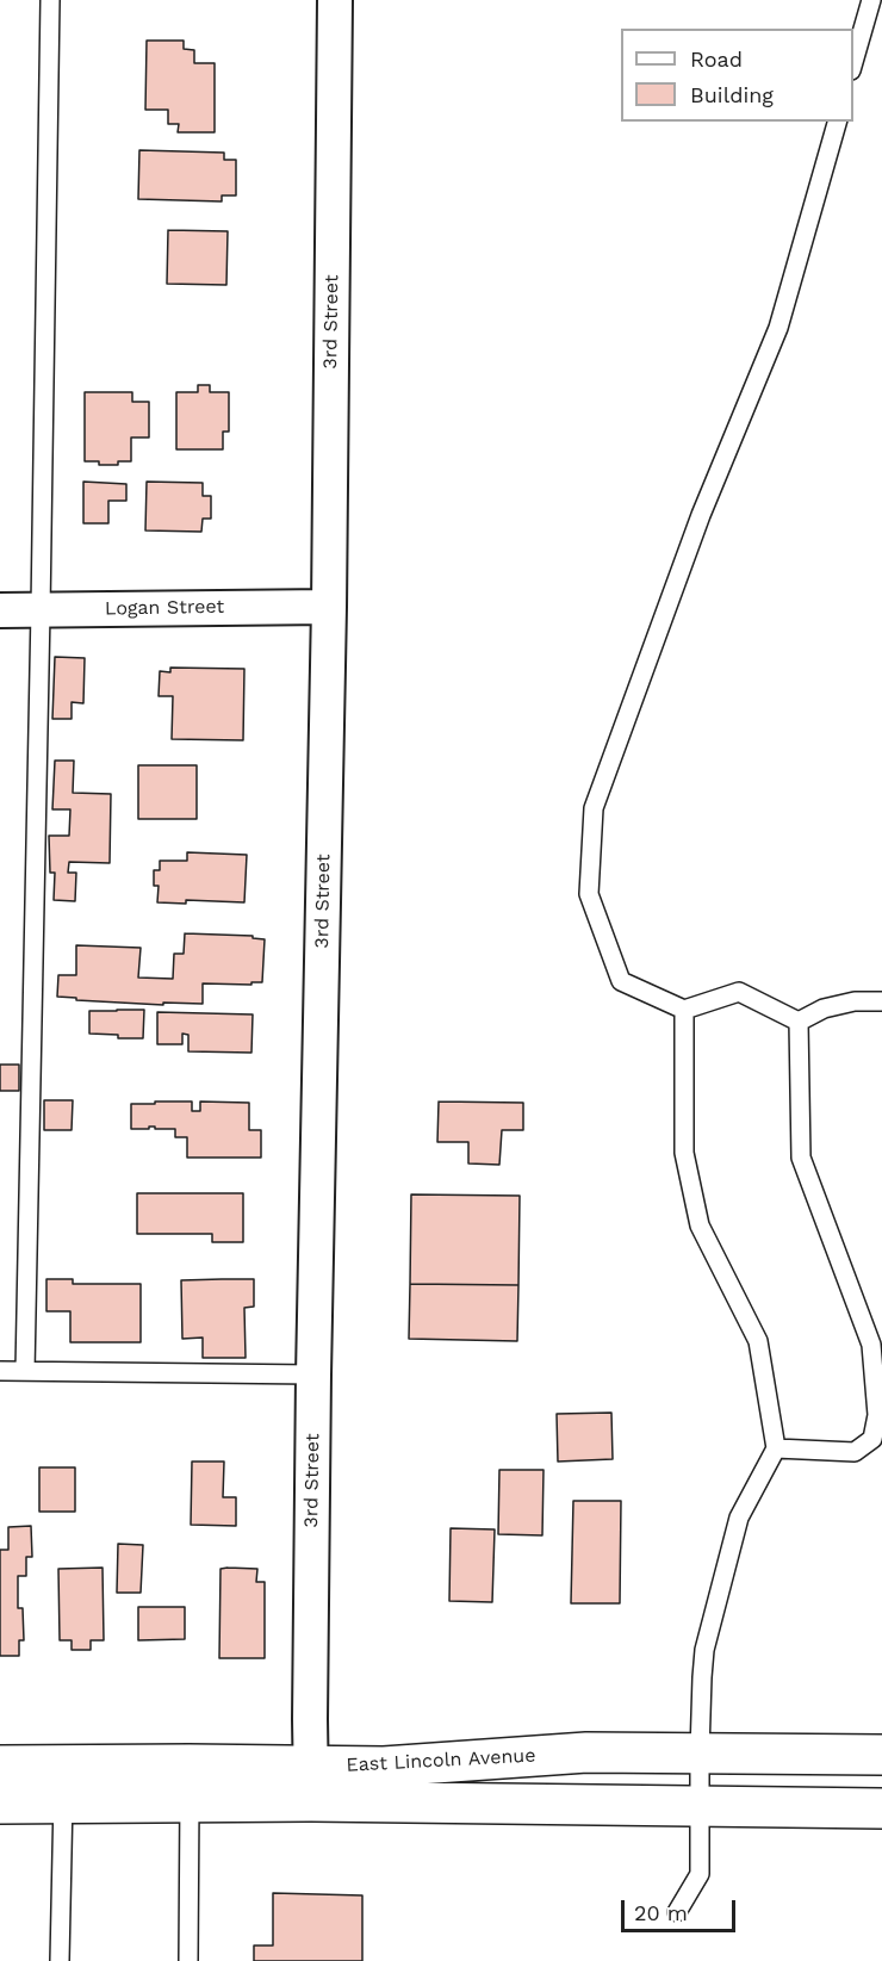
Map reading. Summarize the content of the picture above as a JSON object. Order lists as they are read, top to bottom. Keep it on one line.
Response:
{"streets":{"street":["3rd Street","Logan Street","East Lincoln Avenue"]},"crossings":[["3rd Street","Logan Street"],["3rd Street","East Lincoln Avenue"]],"legend":["Road","Building"],"scale_bar":"20 m"}
